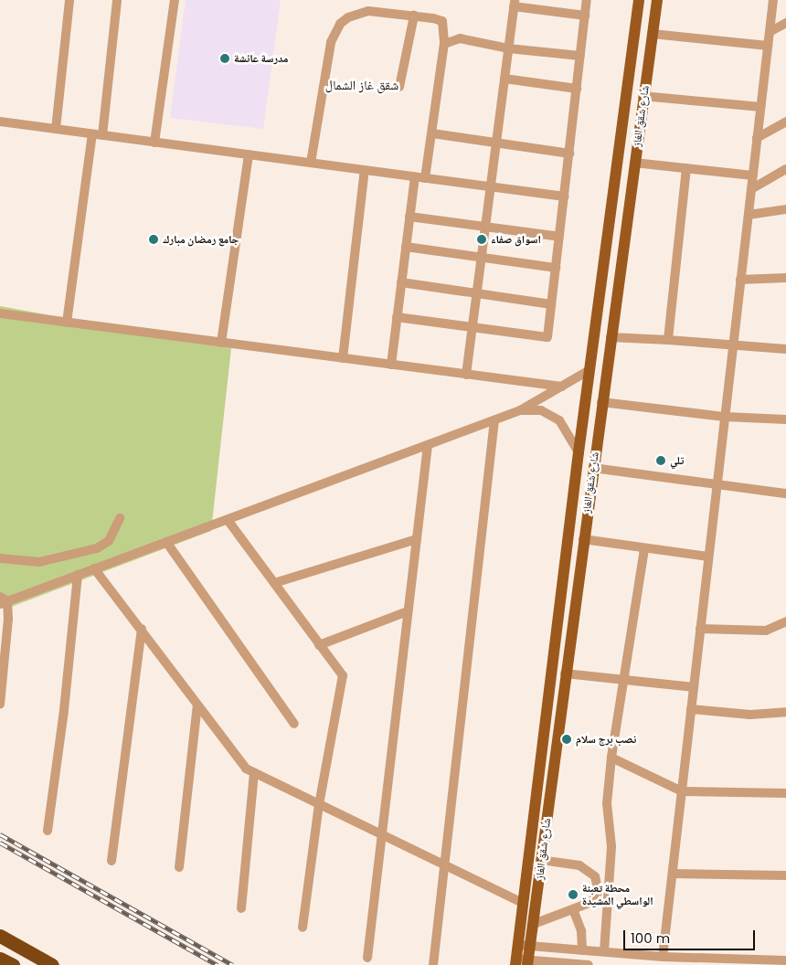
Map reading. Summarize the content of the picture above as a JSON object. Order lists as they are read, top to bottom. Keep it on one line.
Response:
{"streets":{"main road":["شارع شقق الغاز"]},"districts":["شقق غاز الشمال"],"places":["مدرسة عائشة","جامع رمضان مبارك","اسواق صفاء","تلي","نصب برج سلام","محطة تعبئة الواسطي المشيدة"],"scale_bar":"100 m"}
